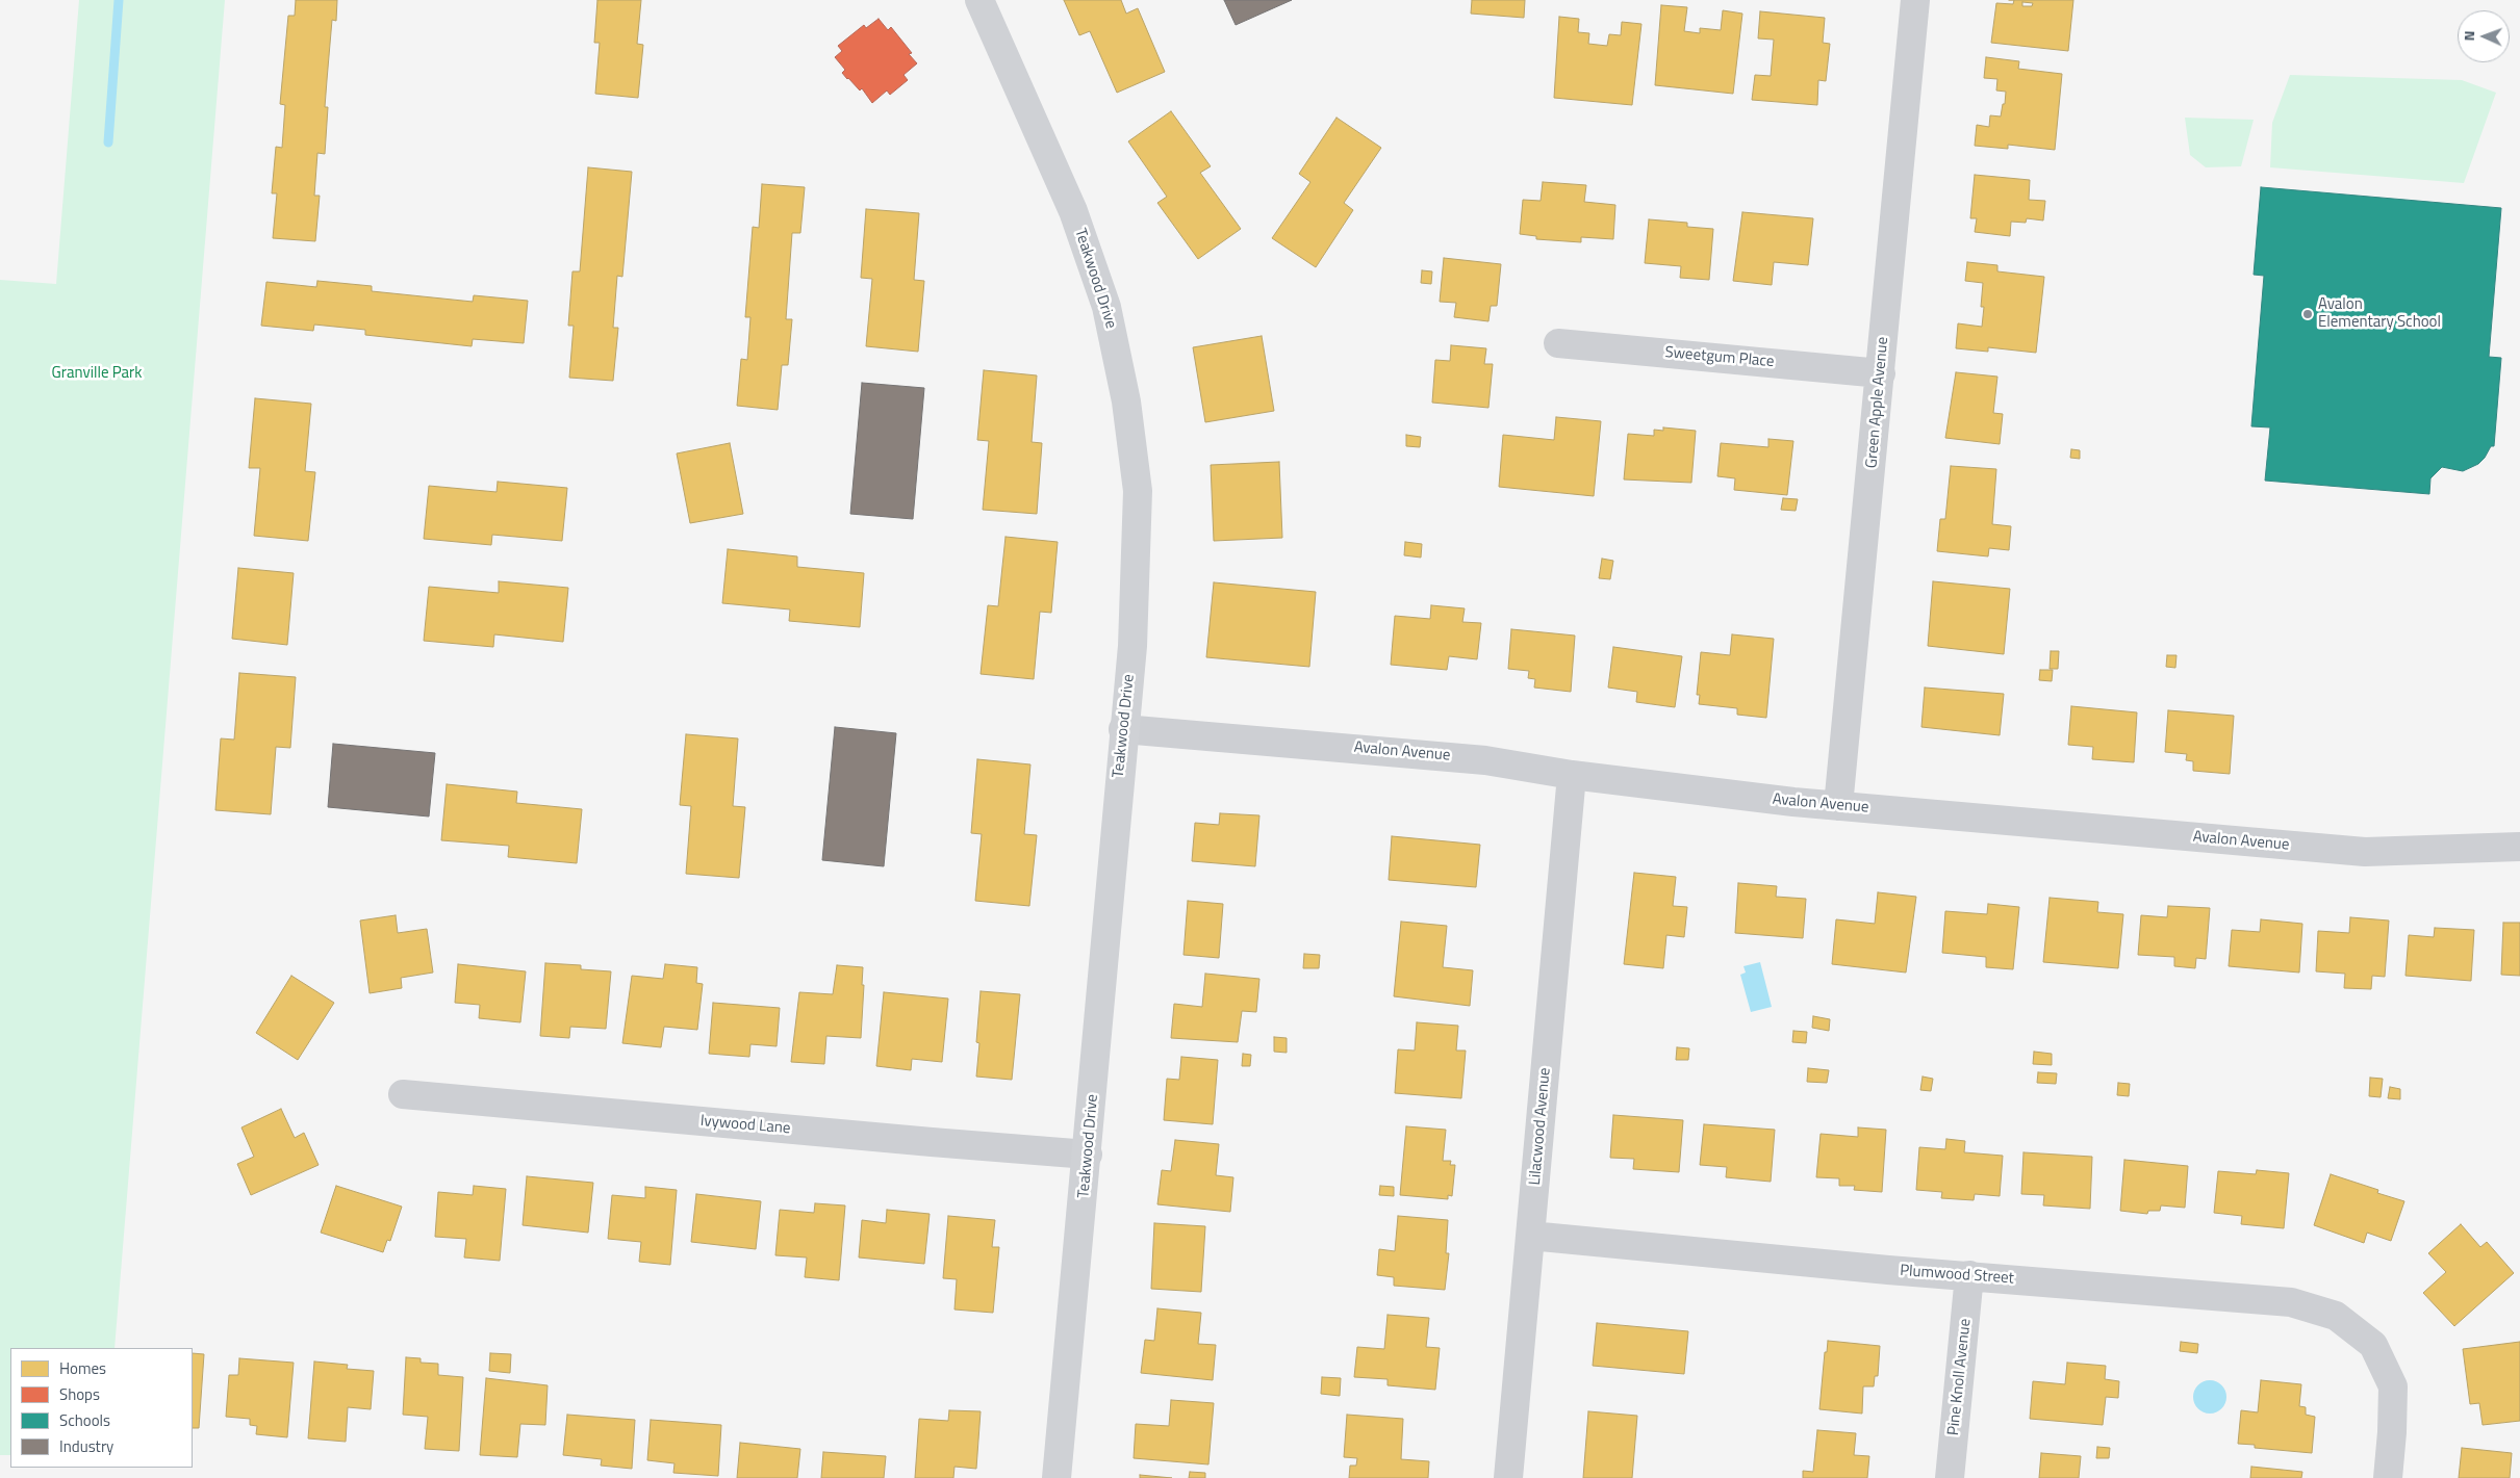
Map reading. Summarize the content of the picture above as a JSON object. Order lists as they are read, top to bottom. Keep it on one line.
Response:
{"streets":{"street":["Teakwood Drive","Sweetgum Place","Green Apple Avenue","Avalon Avenue","Ivywood Lane","Lilacwood Avenue","Plumwood Street","Pine Knoll Avenue"]},"crossings":[["Teakwood Drive","Avalon Avenue"],["Teakwood Drive","Ivywood Lane"],["Sweetgum Place","Green Apple Avenue"],["Green Apple Avenue","Avalon Avenue"],["Avalon Avenue","Lilacwood Avenue"],["Lilacwood Avenue","Plumwood Street"],["Plumwood Street","Pine Knoll Avenue"]],"parks":["Granville Park"],"places":["Avalon Elementary School"],"legend":["Homes","Shops","Schools","Industry"],"north":"left"}
